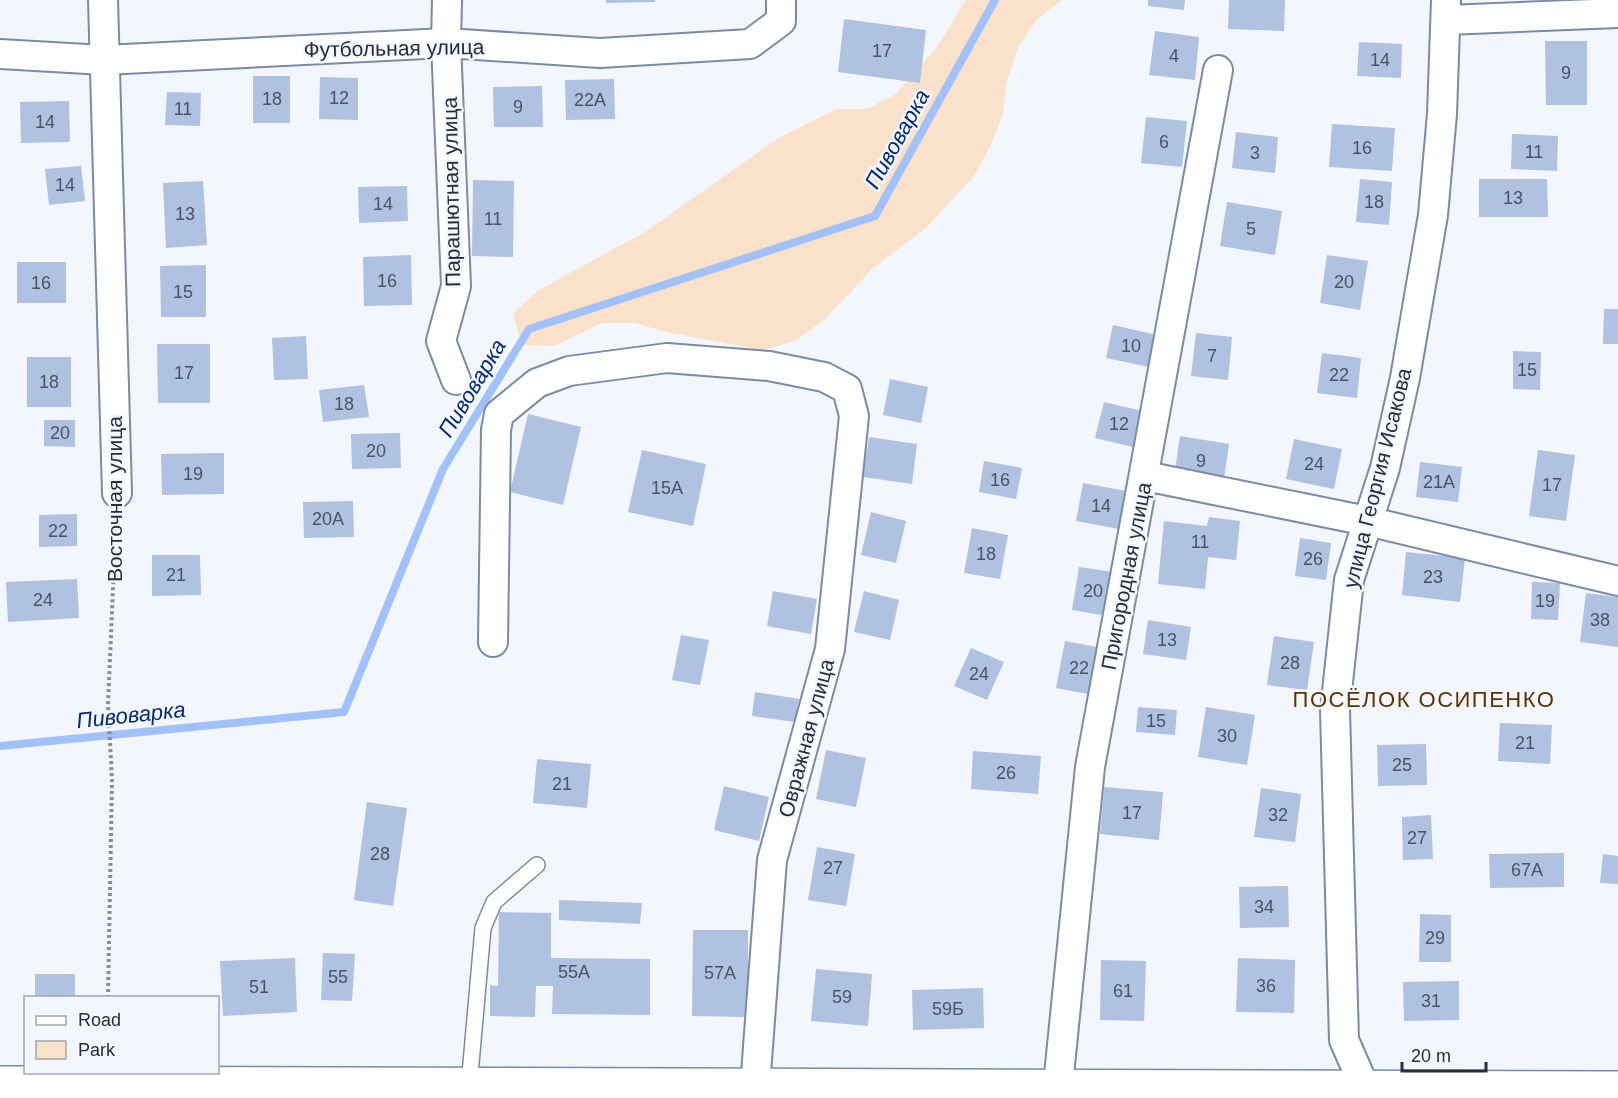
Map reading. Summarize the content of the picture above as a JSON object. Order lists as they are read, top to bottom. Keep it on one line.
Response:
{"streets":{"street":["Футбольная улица","Парашютная улица","улица Георгия Исакова","Восточная улица","Пригородная улица","Овражная улица"]},"crossings":[["Футбольная улица","Парашютная улица"],["Футбольная улица","Восточная улица"]],"districts":["ПОСЁЛОК ОСИПЕНКО"],"water":["Пивоварка"],"house_numbers":["17","4","14","9","12","18","22А","9","11","14","6","16","11","3","14","13","18","14","13","11","5","16","20","16","15","10","7","15","17","22","18","18","12","20","20","9","24","19","16","21А","17","15А","14","20А","22","11","18","26","21","23","20","24","19","38","13","28","22","24","15","30","21","25","26","21","17","32","27","28","27","67А","34","29","55А","57А","55","36","51","61","59","31","59Б"],"legend":["Road","Park"],"scale_bar":"20 m"}
